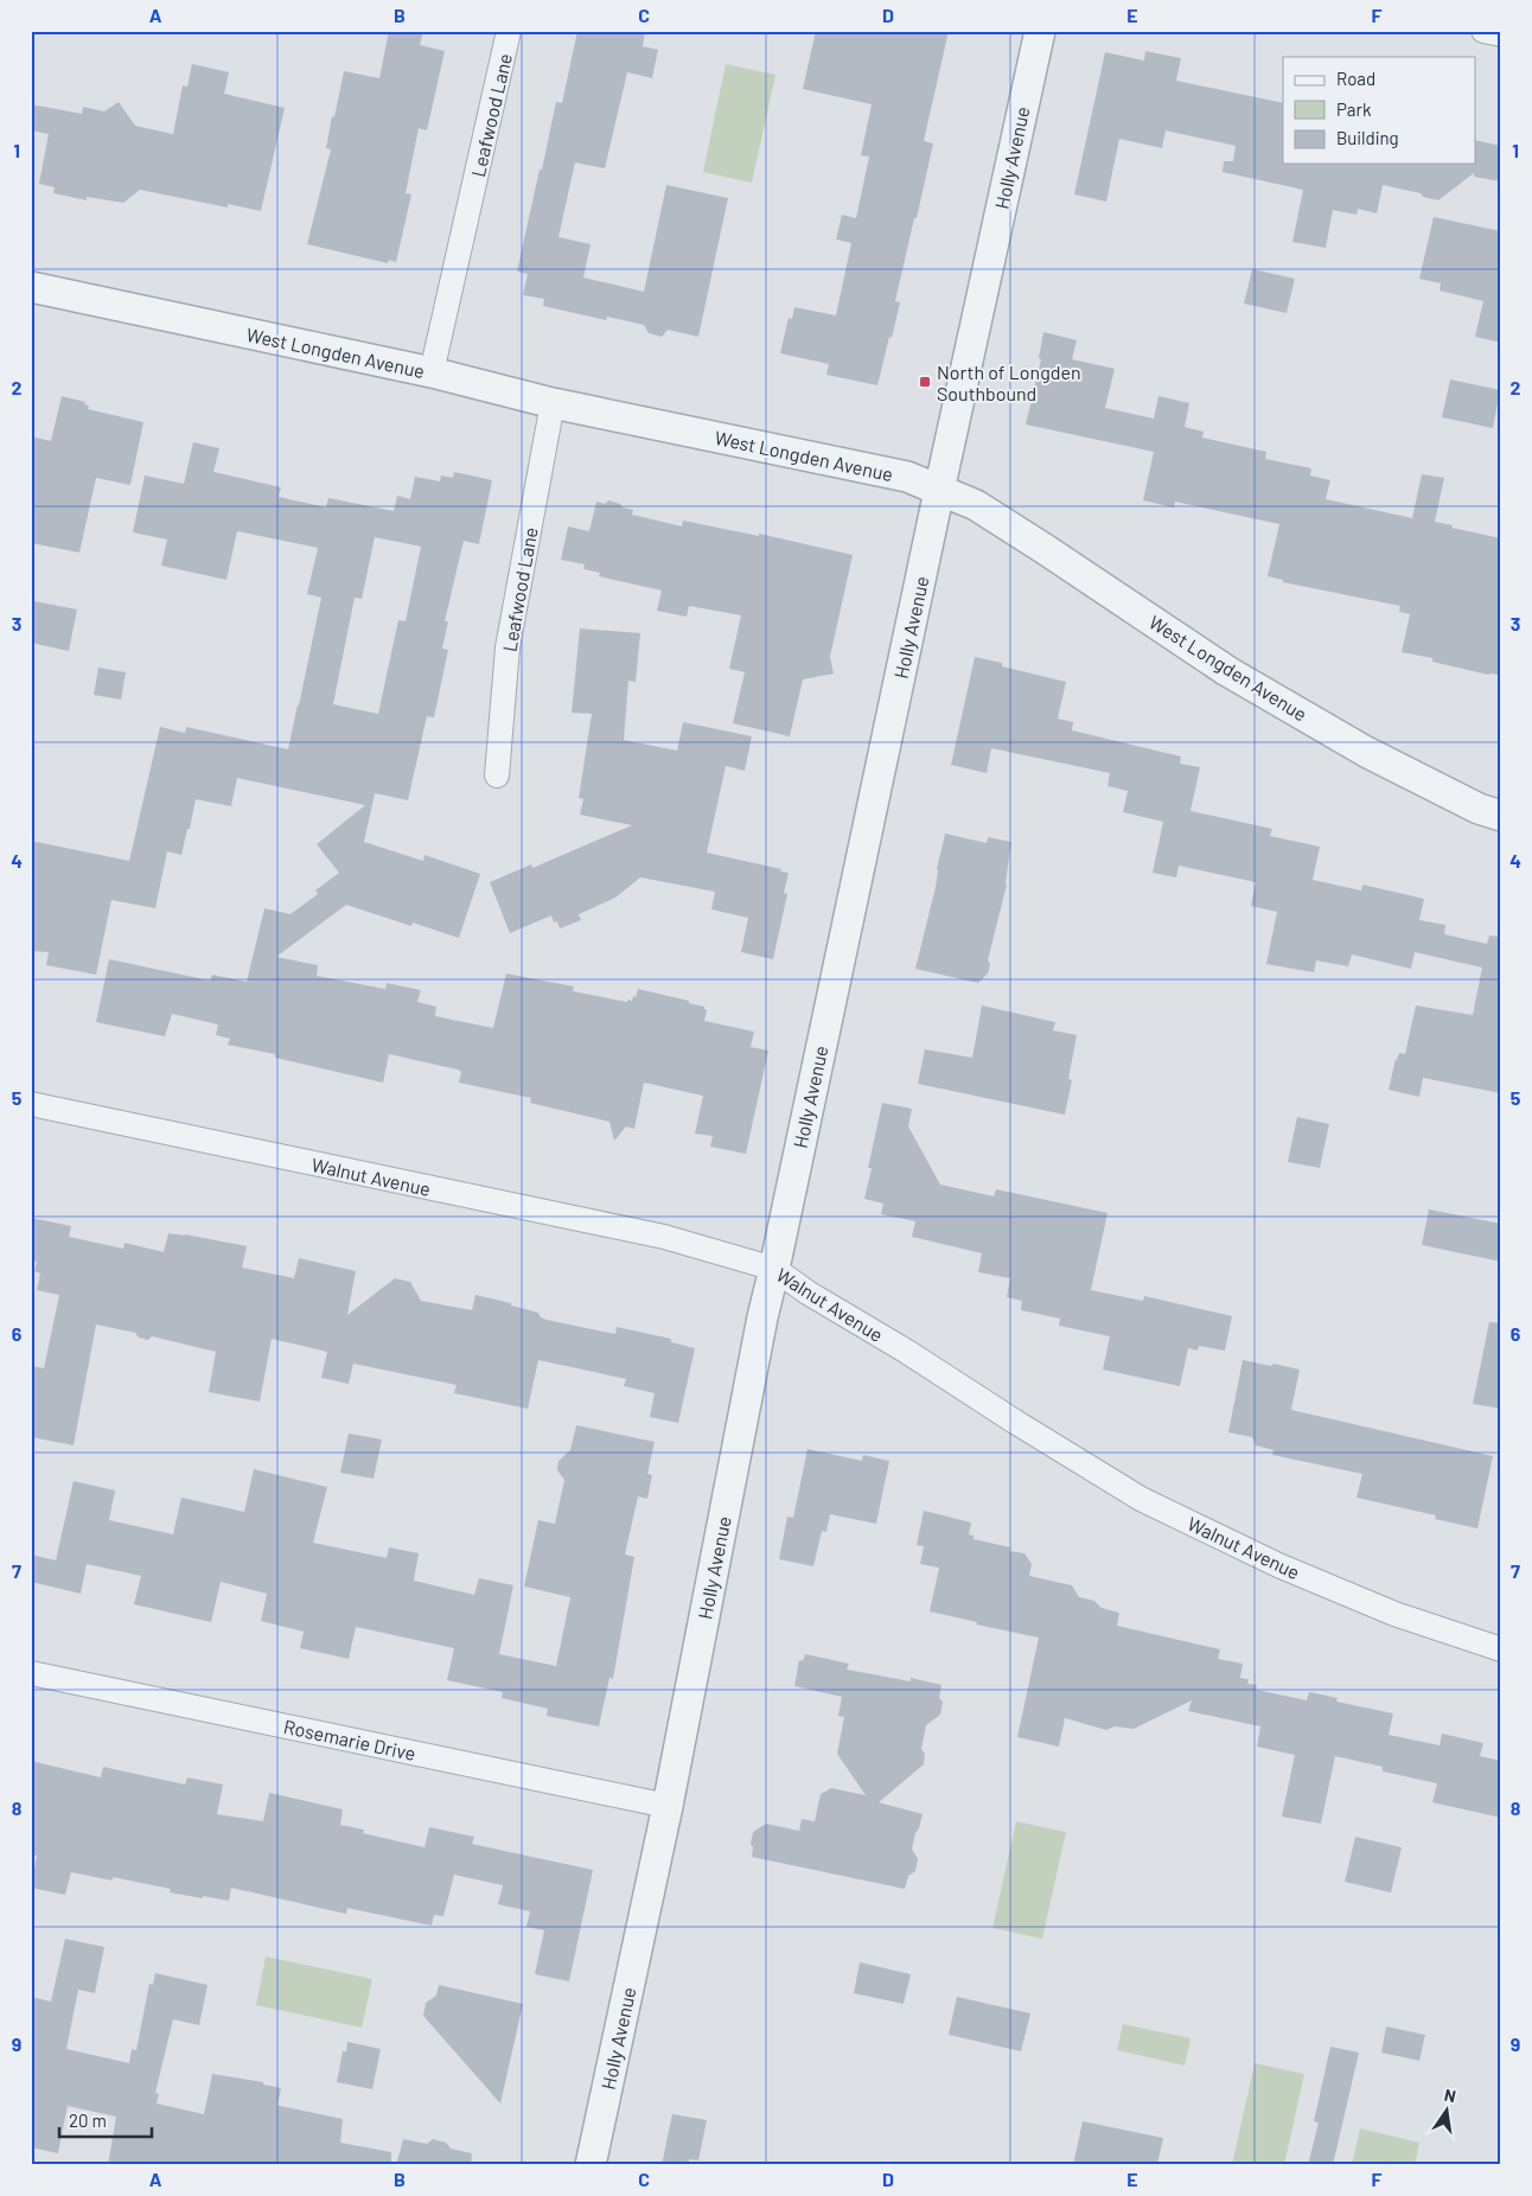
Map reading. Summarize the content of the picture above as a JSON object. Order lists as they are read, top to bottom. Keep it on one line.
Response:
{"streets":{"street":["Leafwood Lane","Holly Avenue","West Longden Avenue","Walnut Avenue","Rosemarie Drive"]},"crossings":[["Leafwood Lane","West Longden Avenue"],["Holly Avenue","West Longden Avenue"],["Holly Avenue","Walnut Avenue"],["Holly Avenue","Rosemarie Drive"]],"places":{"transit":["North of Longden Southbound"]},"legend":["Road","Park","Building"],"scale_bar":"20 m","north":"top","grid":{"columns":["A","B","C","D","E","F"],"rows":["1","2","3","4","5","6","7","8","9"]}}
